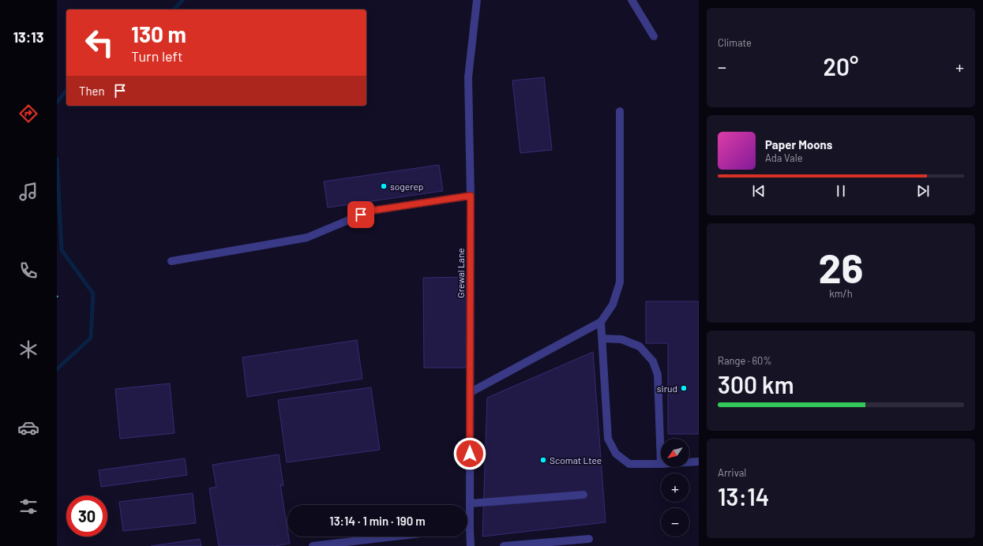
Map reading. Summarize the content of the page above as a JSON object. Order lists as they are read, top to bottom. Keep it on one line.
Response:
{"streets":{"street":["Grewal Lane"]},"places":["sogerep","sirud","Scomat Ltee"],"north":"bottom left","page":{"tabs":"13:13","tile":["Climate",["26","km/h"],["Range · 60%","300 km"],["Arrival","13:14"]],"turn":["130 m","Turn left"],"heat":["−","20°","+"],"then":"Then","song":["Paper Moons","Ada Vale"],"map_buttons":["+","−"],"limit":"30","trip":"13:14 · 1 min · 190 m"}}
